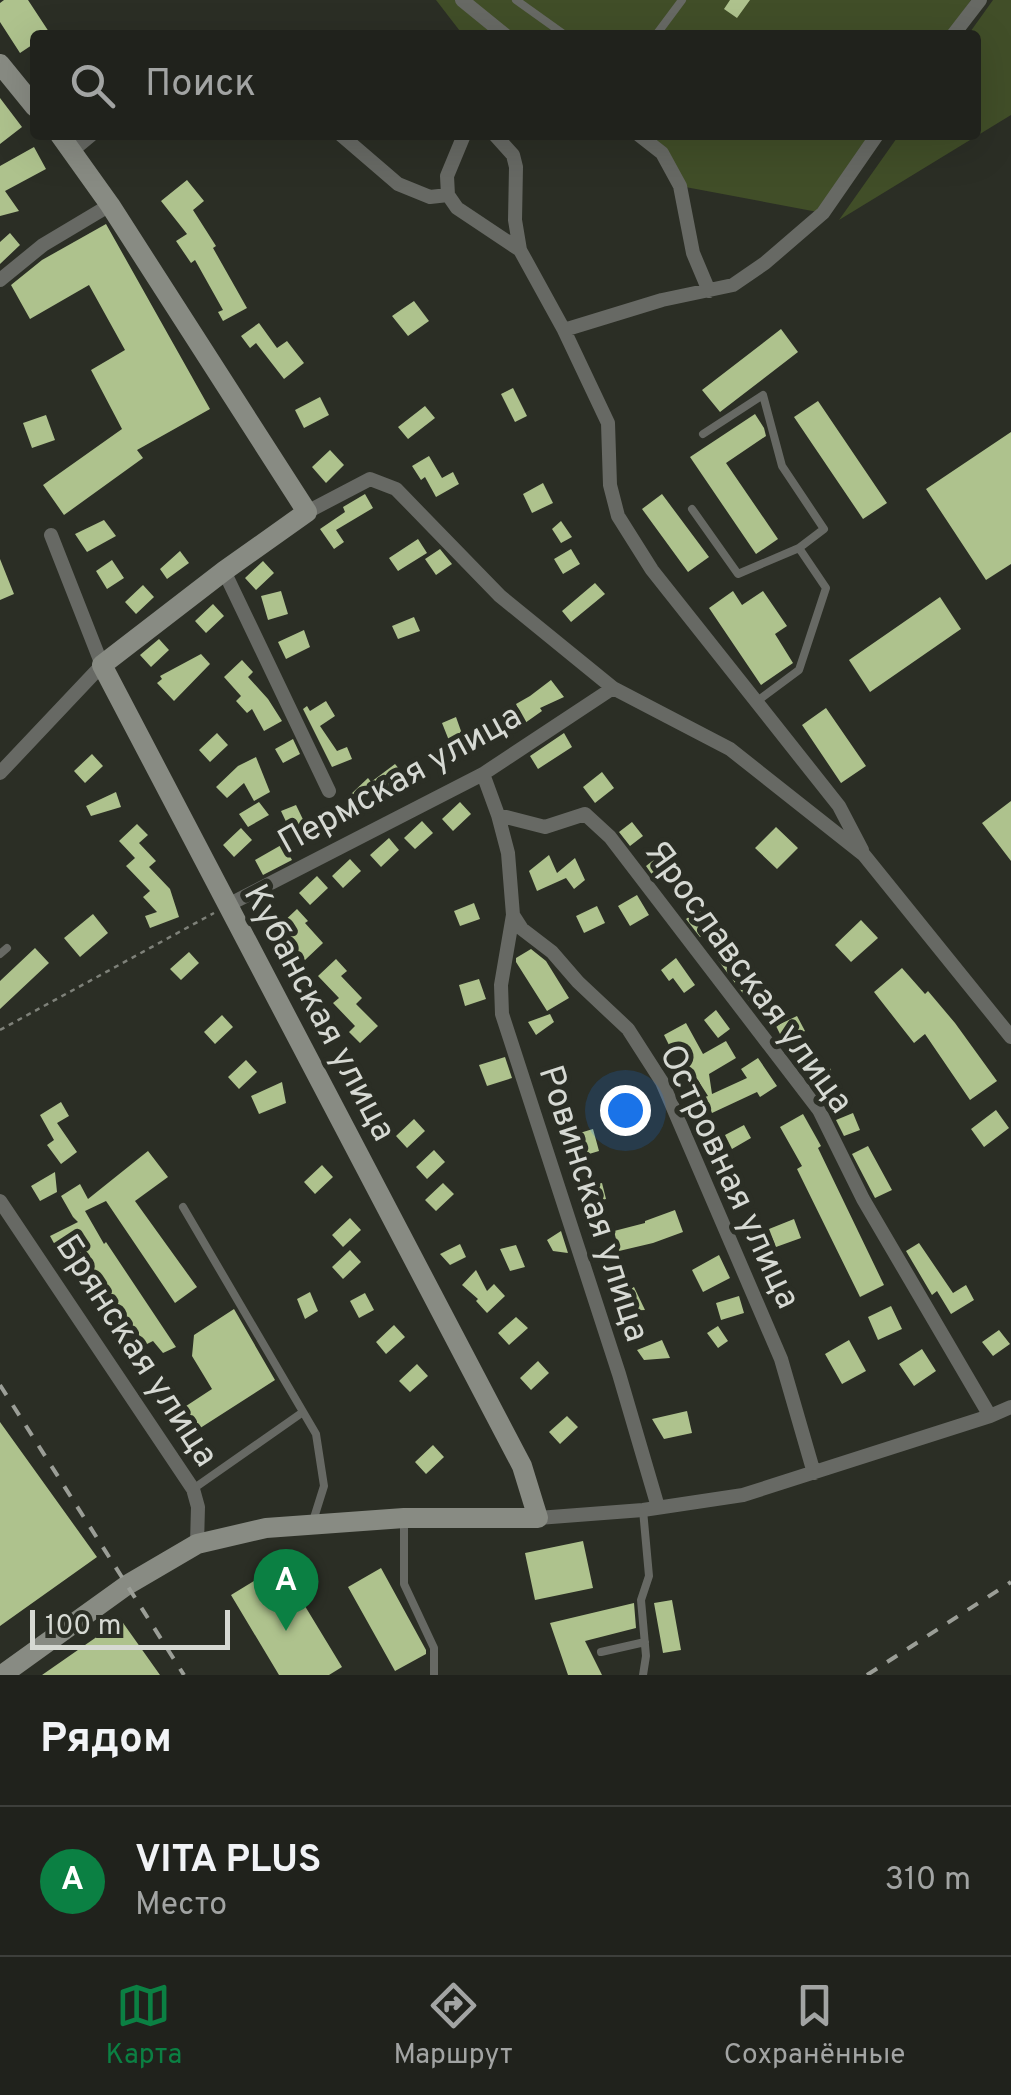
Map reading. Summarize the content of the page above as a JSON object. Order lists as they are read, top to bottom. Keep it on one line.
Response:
{"streets":{"street":["Пермская улица","Ярославская улица","Кубанская улица","Островная улица","Ровинская улица","Брянская улица"]},"crossings":[["Пермская улица","Кубанская улица"],["Островная улица","Ровинская улица"]],"scale_bar":"100 m","page":{"search":"Поиск","pins":"A","scale":"100 m","heading":"Рядом","list":[{"mark":"A","name":"VITA PLUS","note":"Место","value":"310 m"}],"nav":["Карта","Маршрут","Сохранённые"]}}
